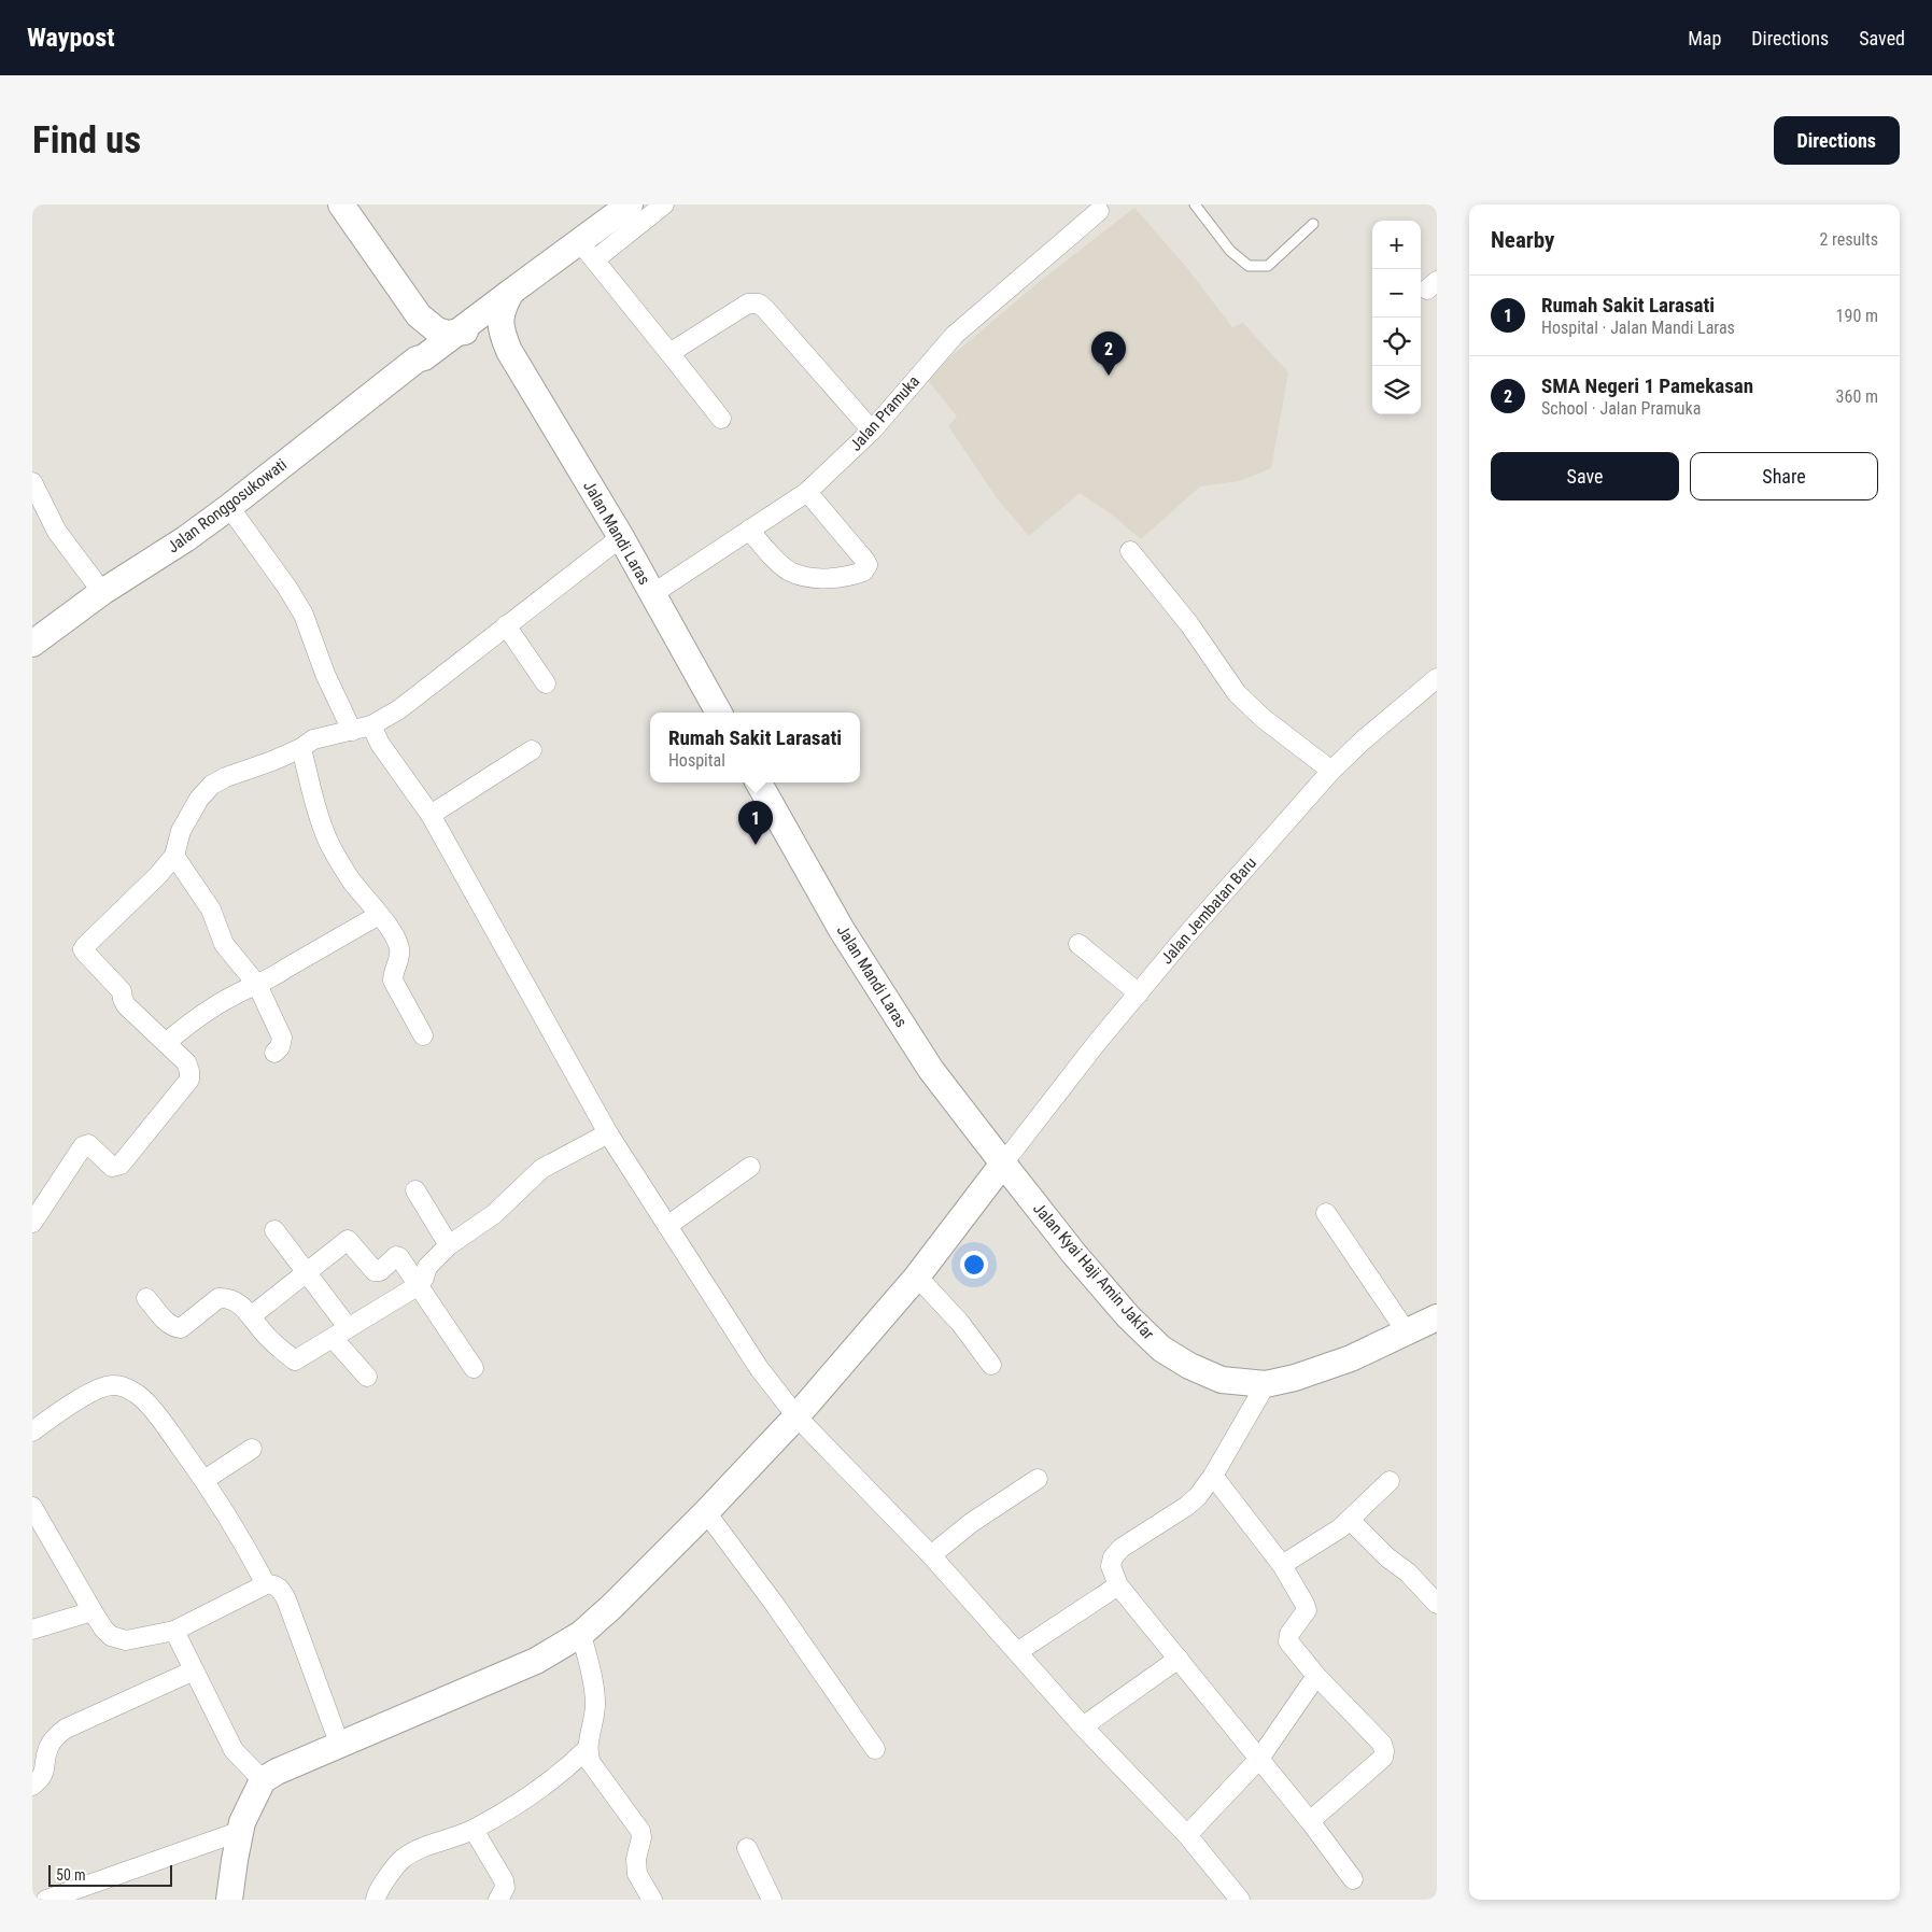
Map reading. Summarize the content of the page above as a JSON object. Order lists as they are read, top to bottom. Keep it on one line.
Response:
{"streets":{"main road":["Jalan Ronggosukowati","Jalan Mandi Laras","Jalan Kyai Haji Amin Jakfar"],"street":["Jalan Pramuka","Jalan Jembatan Baru"]},"crossings":[["Jalan Pramuka","Jalan Mandi Laras"],["Jalan Mandi Laras","Jalan Jembatan Baru"],["Jalan Mandi Laras","Jalan Kyai Haji Amin Jakfar"],["Jalan Jembatan Baru","Jalan Kyai Haji Amin Jakfar"]],"scale_bar":"50 m","page":{"header":"Waypost","nav":["Map","Directions","Saved"],"buttons":["Directions",["Save","Share"]],"title":"Find us","heading":["Nearby","2 results"],"map_buttons":["+","−"],"list":[{"mark":"1","name":"Rumah Sakit Larasati","note":"Hospital · Jalan Mandi Laras","value":"190 m"},{"mark":"2","name":"SMA Negeri 1 Pamekasan","note":"School · Jalan Pramuka","value":"360 m"}],"pins":["2","1"],"popup":["Rumah Sakit Larasati","Hospital"],"scale":"50 m"}}
